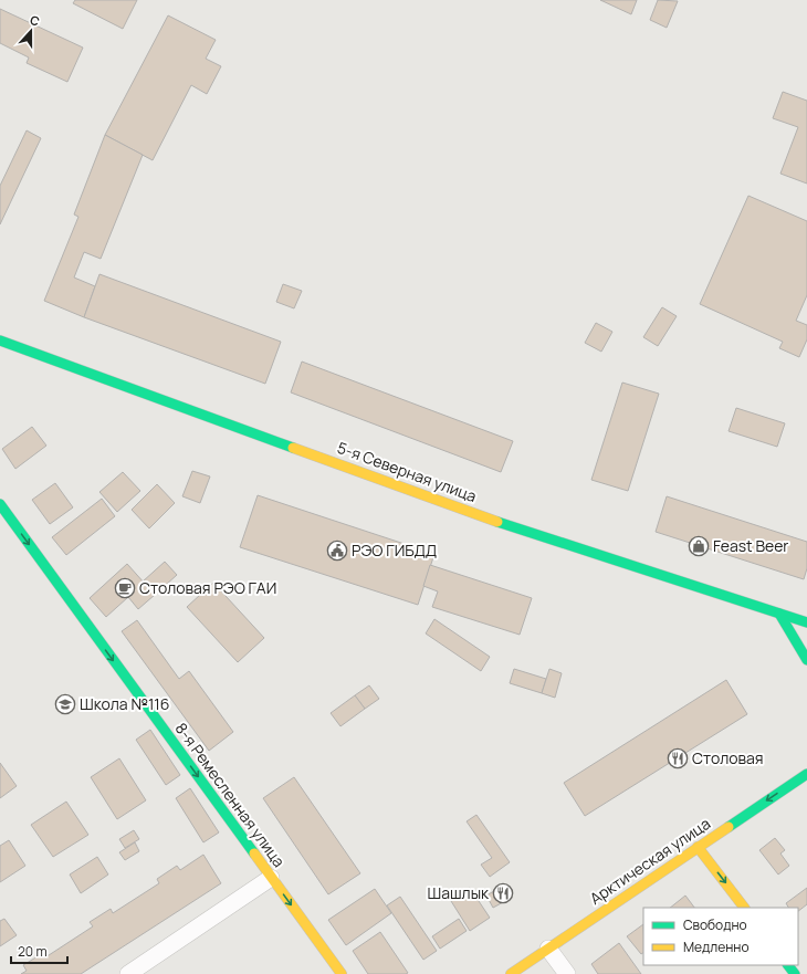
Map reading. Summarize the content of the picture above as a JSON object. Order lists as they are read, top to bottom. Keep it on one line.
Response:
{"streets":{"main road":["5-я Северная улица","8-я Ремесленная улица","Арктическая улица"]},"one_way":["8-я Ремесленная улица","Арктическая улица"],"places":{"shop":["Feast Beer"],"public building":["РЭО ГИБДД"],"cafe":["Столовая РЭО ГАИ"],"school or university":["Школа №116"],"restaurant":["Столовая","Шашлык"]},"legend":["Свободно","Медленно"],"scale_bar":"20 m","north":"top"}
